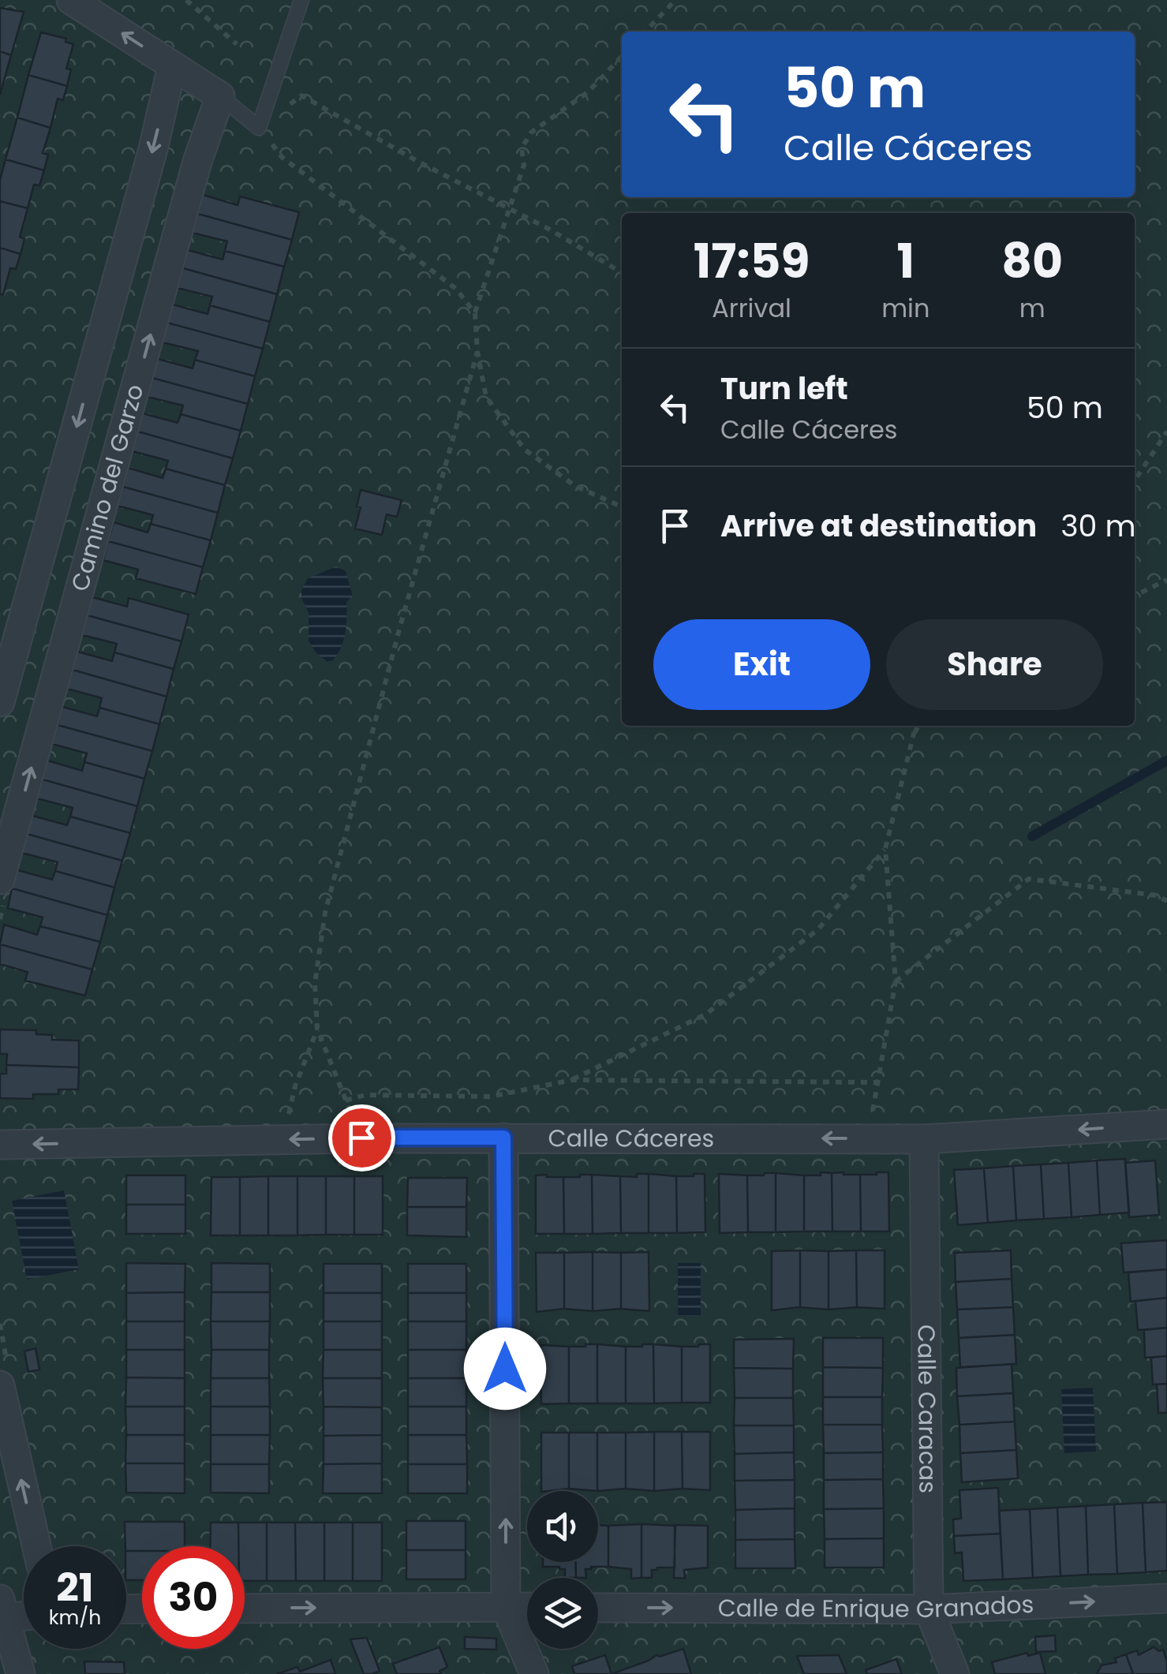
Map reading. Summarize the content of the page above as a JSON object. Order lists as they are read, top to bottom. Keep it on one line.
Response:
{"streets":{"street":["Camino del Garzo","Calle Cáceres","Calle Caracas","Calle de Enrique Granados"]},"crossings":[["Calle Cáceres","Calle Caracas"],["Calle Caracas","Calle de Enrique Granados"]],"one_way":["Calle Cáceres","Calle de Enrique Granados"],"page":{"turn":["50 m","Calle Cáceres"],"eta":["17:59","Arrival","1","min","80","m"],"list":[{"name":"Turn left","note":"Calle Cáceres","value":"50 m"},{"name":"Arrive at destination","value":"30 m"}],"buttons":["Exit","Share"],"speed":"21 km/h","limit":"30"}}
